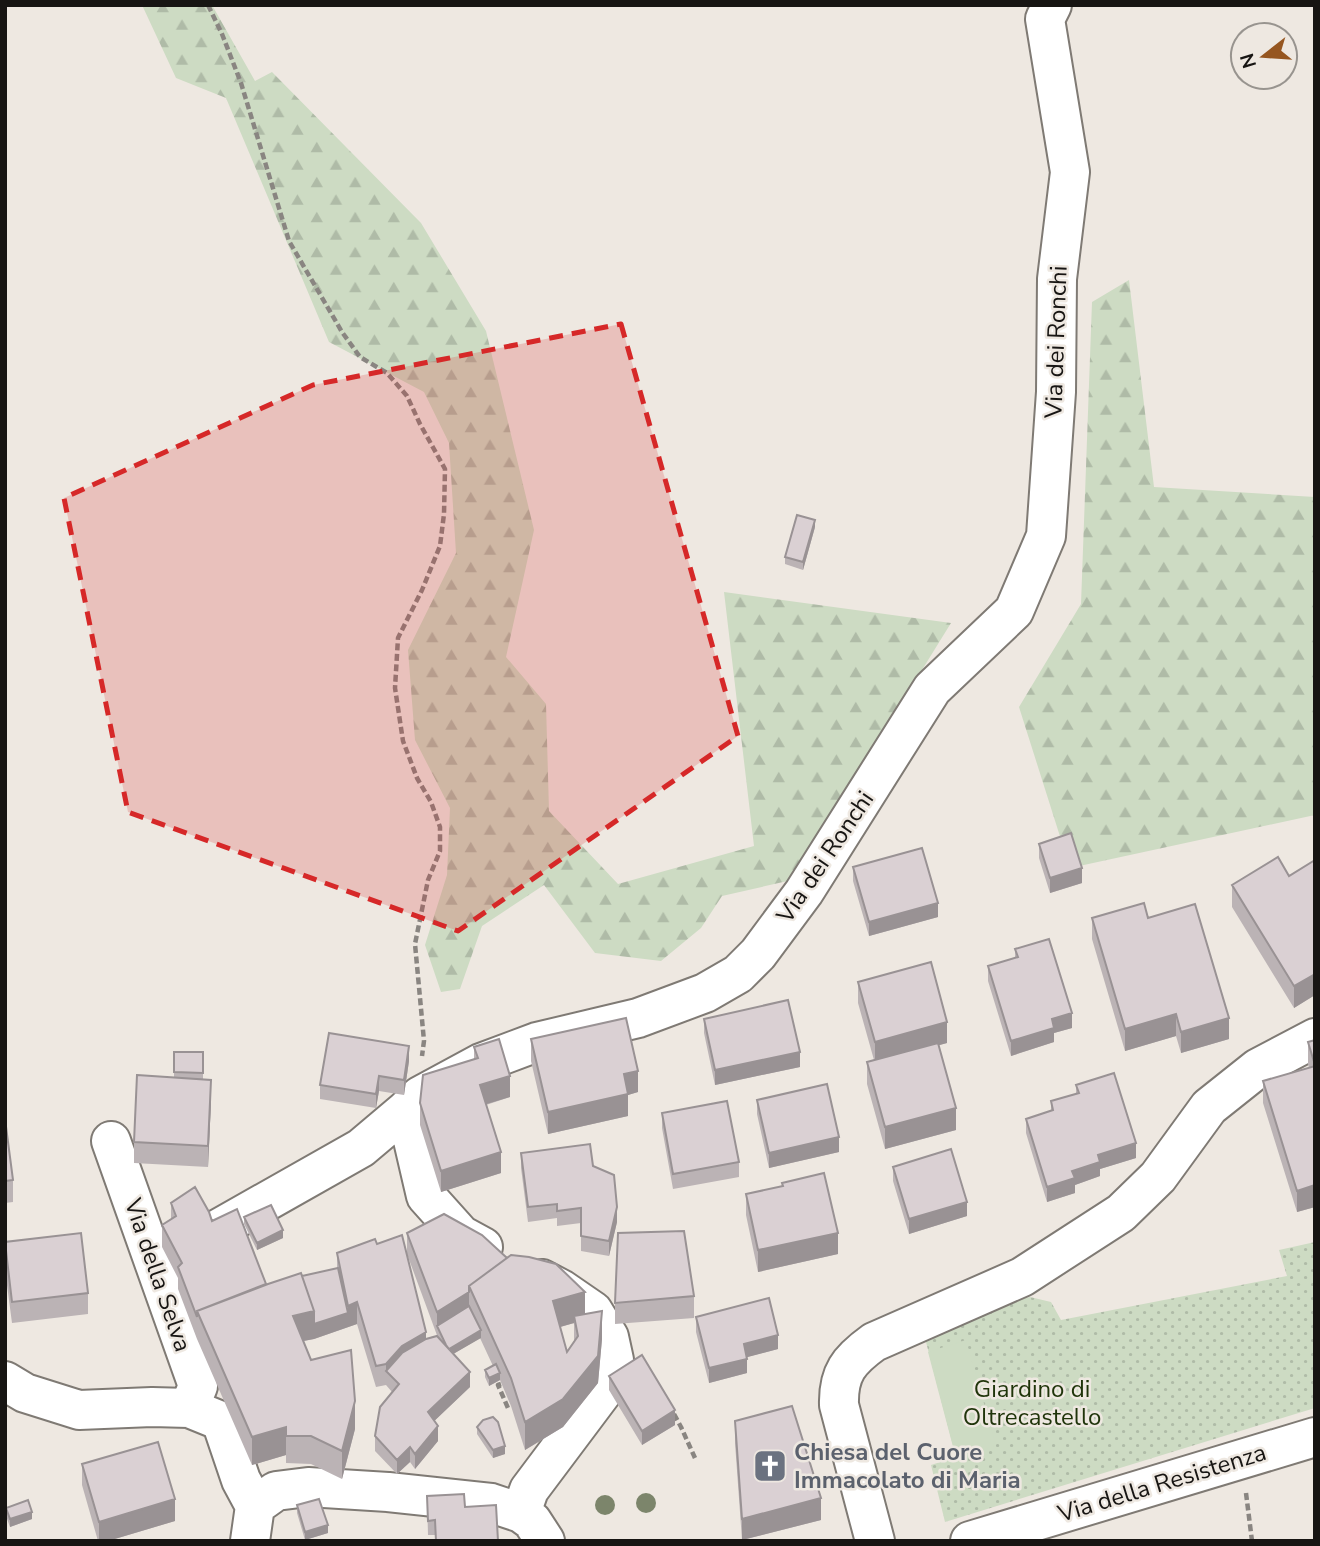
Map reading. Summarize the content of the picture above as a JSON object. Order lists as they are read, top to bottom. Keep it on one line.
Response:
{"streets":{"street":["Via dei Ronchi","Via della Selva","Via della Resistenza"]},"parks":["Giardino di Oltrecastello"],"places":{"church":["Chiesa del Cuore Immacolato di Maria"]},"north":"left"}
